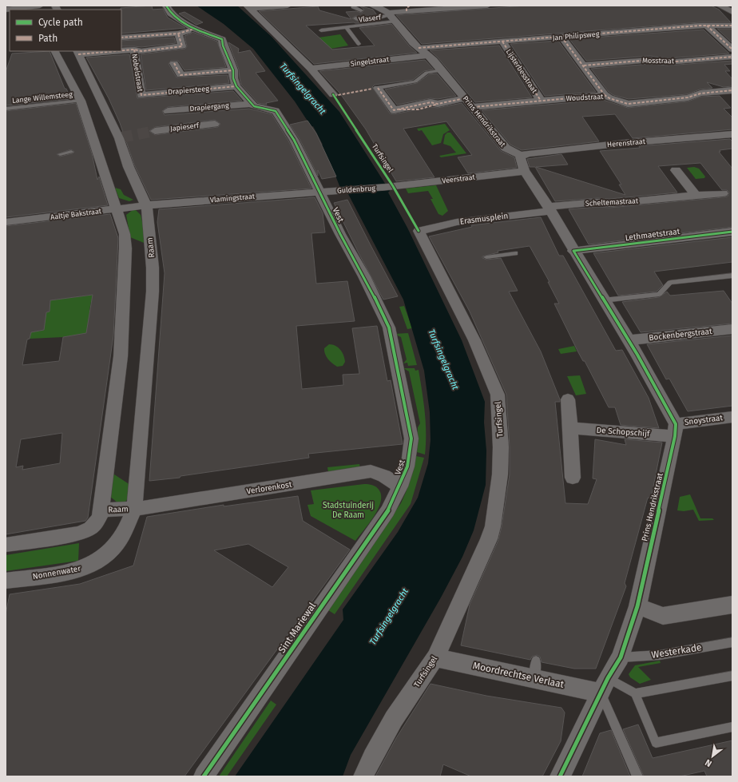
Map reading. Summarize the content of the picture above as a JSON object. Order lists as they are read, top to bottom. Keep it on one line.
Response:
{"streets":{"street":["Jan Philipsweg","Mosstraat","Singelstraat","Lijsterbesstraat","Nobelstraat","Drapiersteeg","Woudstraat","Drapiergang","Prins Hendrikstraat","Japieserf","Herenstraat","Turfsingel","Veerstraat","Guldenbrug","Vlamingstraat","Scheltemastraat","Aaltje Bakstraat","Vest","Erasmusplein","Lethmaetstraat","Raam","Bockenbergstraat","Snoystraat","De Schopschijf","Verlorenkost","Nonnenwater","Sint Mariewal","Moordrechtse Verlaat"],"lane":["Vlaserf","Lange Willemsteeg","Westerkade"]},"crossings":[["Vlaserf","Prins Hendrikstraat"],["Jan Philipsweg","Lijsterbesstraat"],["Jan Philipsweg","Prins Hendrikstraat"],["Singelstraat","Prins Hendrikstraat"],["Lijsterbesstraat","Woudstraat"],["Nobelstraat","Drapiersteeg"],["Drapiersteeg","Vest"],["Lange Willemsteeg","Raam"],["Woudstraat","Prins Hendrikstraat"],["Drapiergang","Vest"],["Prins Hendrikstraat","Herenstraat"],["Prins Hendrikstraat","Snoystraat"],["Prins Hendrikstraat","De Schopschijf"],["Prins Hendrikstraat","Westerkade"],["Prins Hendrikstraat","Moordrechtse Verlaat"],["Turfsingel","Erasmusplein"],["Turfsingel","Moordrechtse Verlaat"],["Veerstraat","Guldenbrug"],["Guldenbrug","Vlamingstraat"],["Guldenbrug","Vest"],["Vlamingstraat","Aaltje Bakstraat"],["Vlamingstraat","Vest"],["Vlamingstraat","Raam"],["Scheltemastraat","Erasmusplein"],["Aaltje Bakstraat","Raam"],["Vest","Verlorenkost"],["Vest","Sint Mariewal"],["Raam","Verlorenkost"],["Raam","Nonnenwater"],["Snoystraat","De Schopschijf"],["Verlorenkost","Nonnenwater"],["Verlorenkost","Sint Mariewal"]],"water":["Turfsingelgracht"],"parks":["Stadstuinderij De Raam"],"legend":["Cycle path","Path"],"north":"bottom left"}
